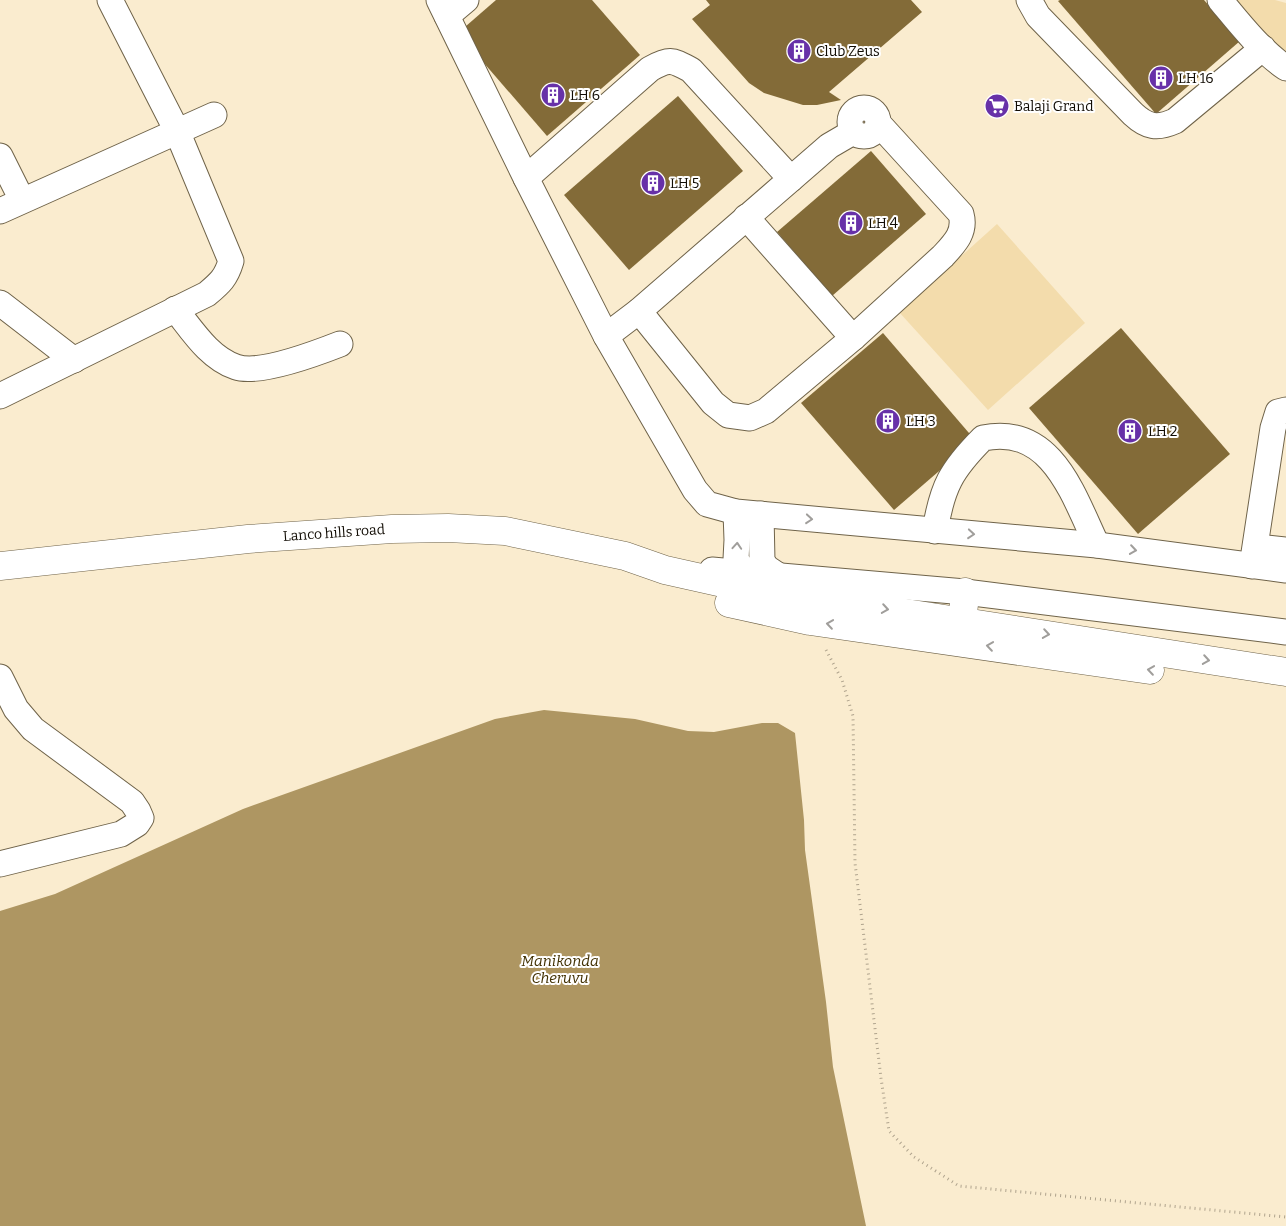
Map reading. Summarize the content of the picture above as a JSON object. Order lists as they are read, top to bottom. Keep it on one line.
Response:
{"streets":{"street":["Lanco hills road"]},"water":["Manikonda Cheruvu"],"places":{"building":["Club Zeus","LH 16","LH 6","LH 5","LH 4","LH 3","LH 2"],"supermarket":["Balaji Grand"]}}
